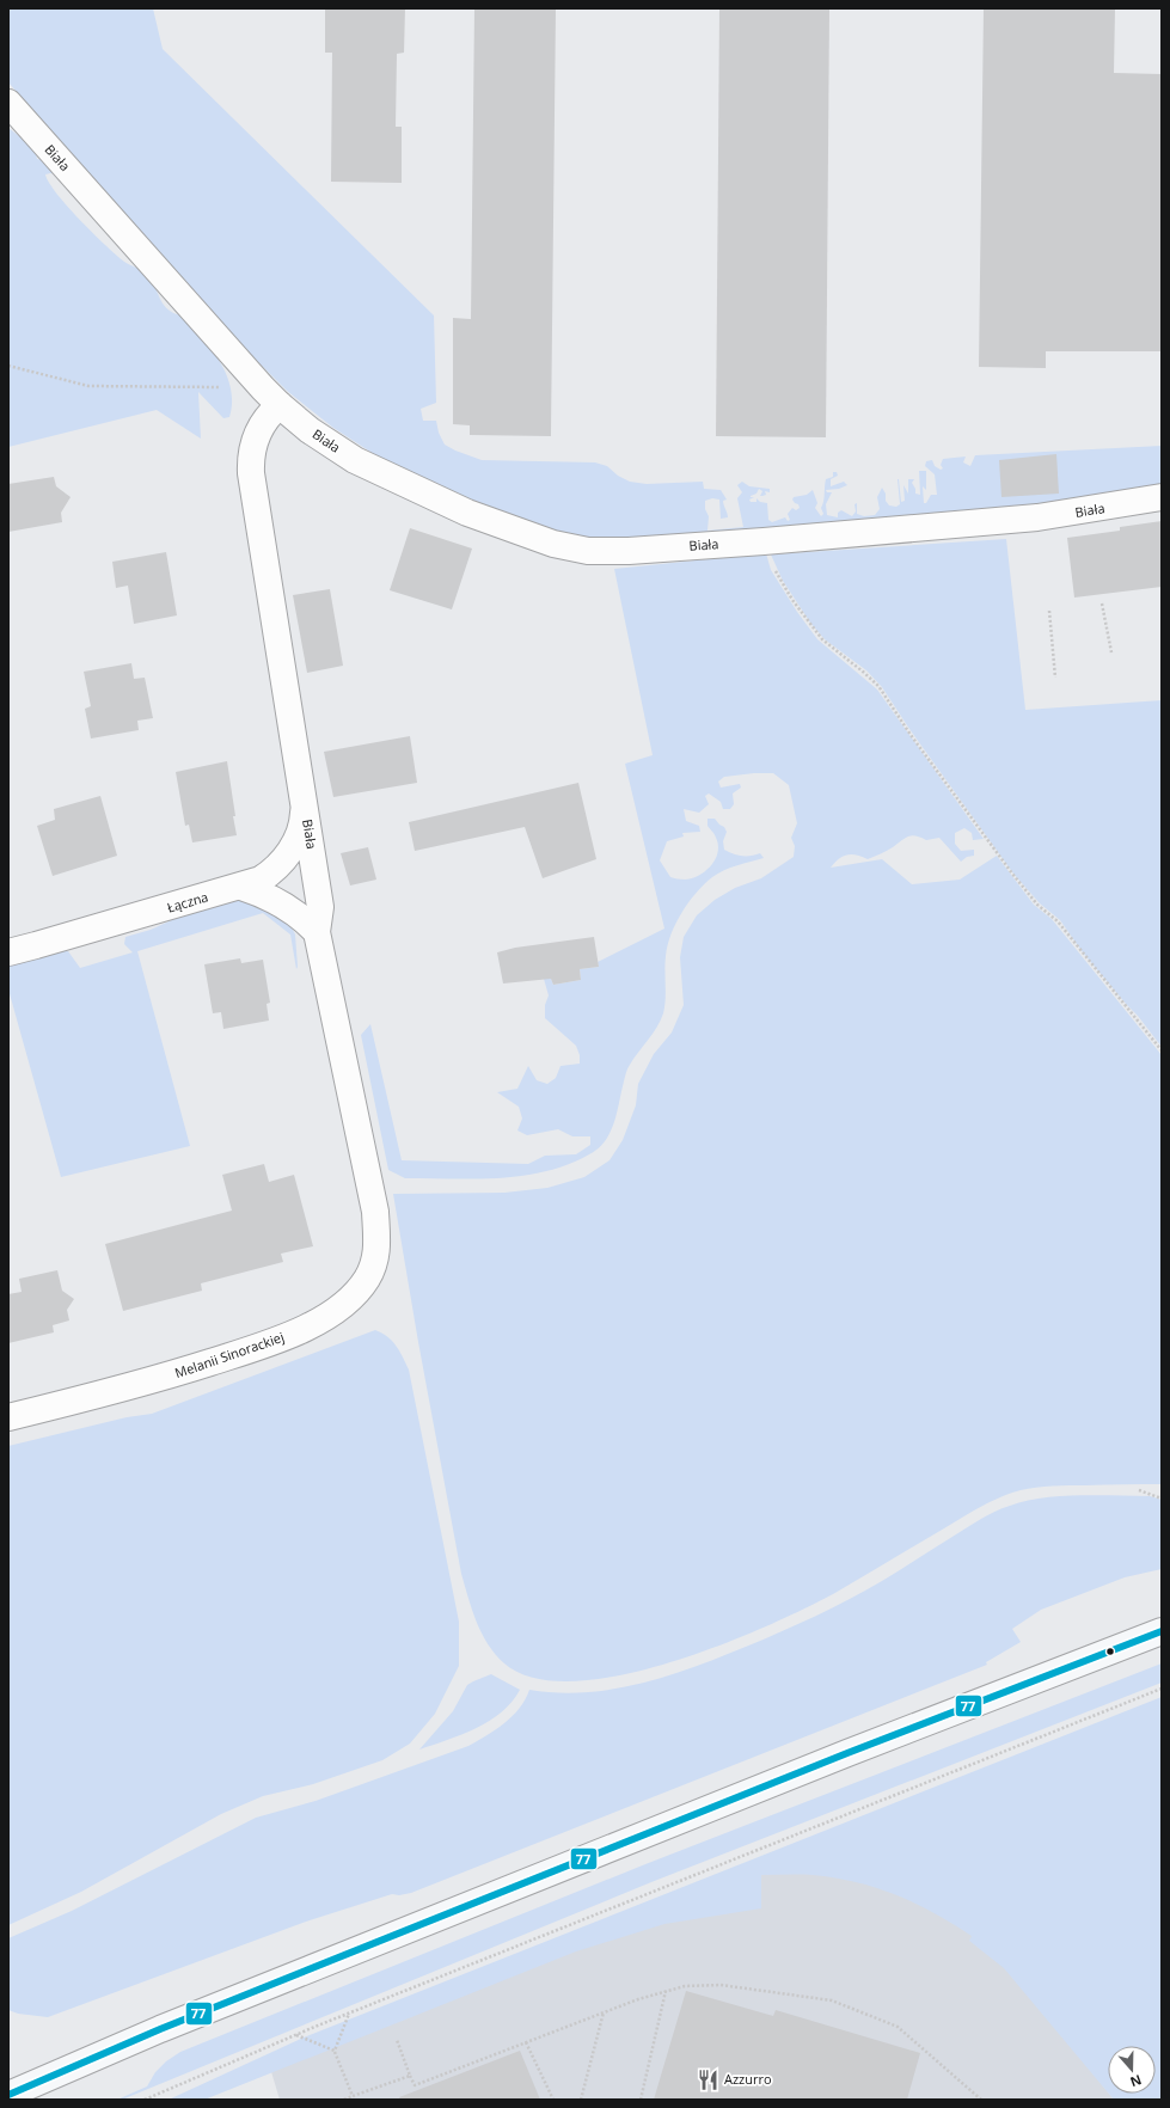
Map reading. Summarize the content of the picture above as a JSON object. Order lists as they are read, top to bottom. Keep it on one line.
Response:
{"streets":{"street":["Biała","Łączna","Melanii Sinorackiej"]},"crossings":[["Biała","Łączna"],["Biała","Melanii Sinorackiej"]],"places":{"restaurant":["Azzurro"]},"lines":["transit line 77"],"north":"bottom"}
